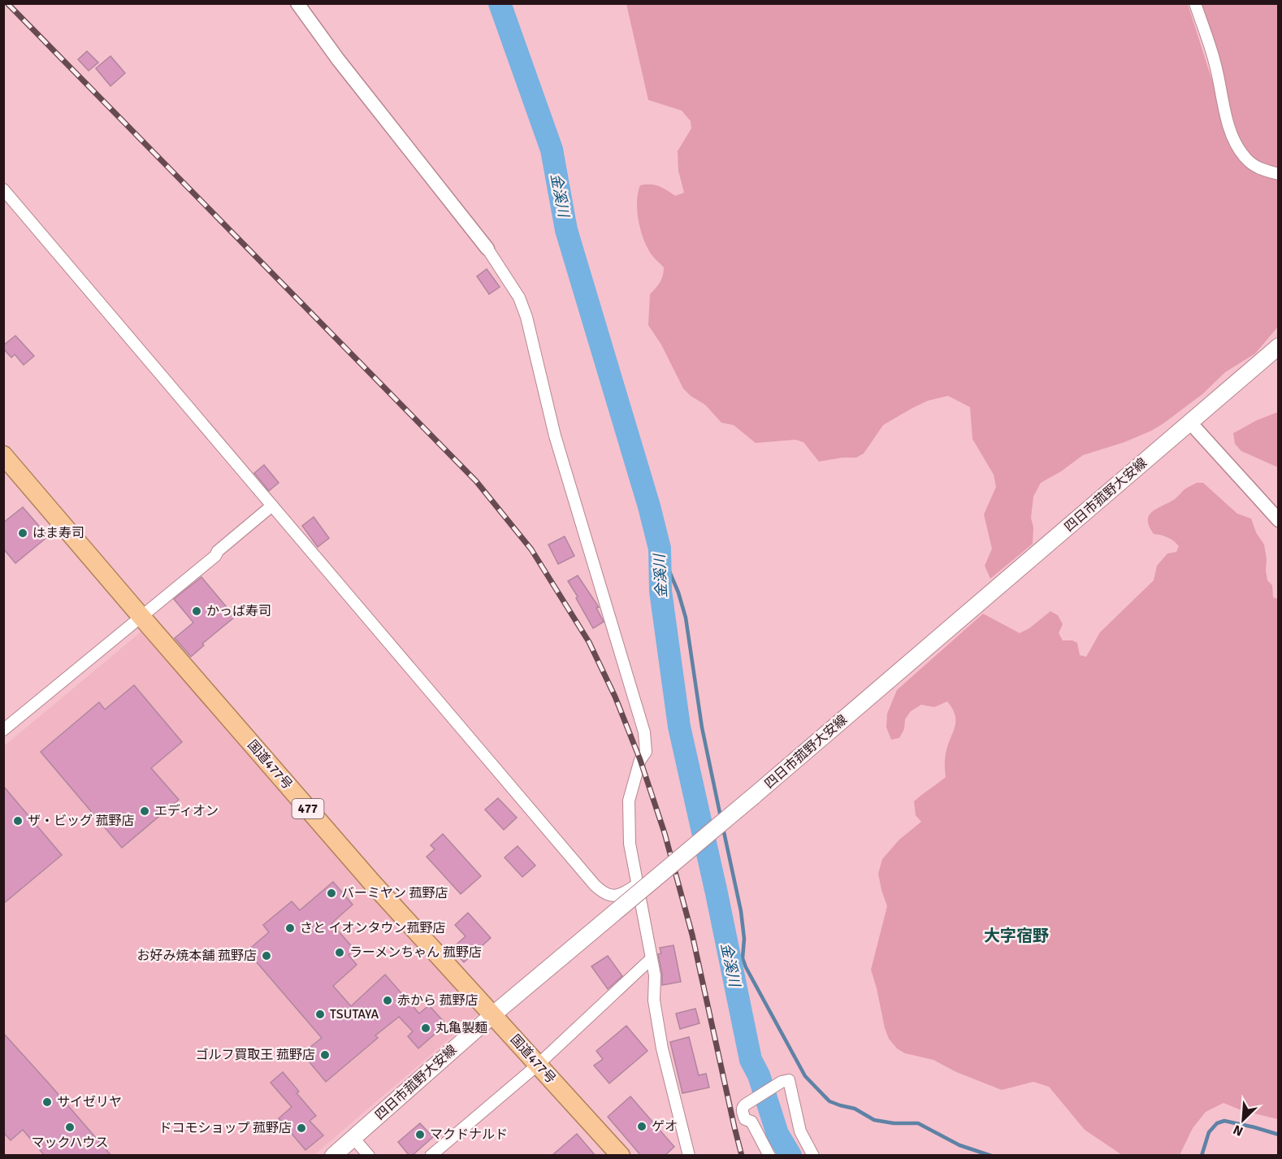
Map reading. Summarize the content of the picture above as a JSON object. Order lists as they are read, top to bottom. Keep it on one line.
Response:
{"streets":{"highway":["国道477号","477"],"main road":["四日市菰野大安線"]},"crossings":[["四日市菰野大安線","国道477号"]],"districts":["大字宿野"],"water":["金溪川"],"places":["はま寿司","かっぱ寿司","エディオン","ザ・ビッグ 菰野店","バーミヤン 菰野店","さと イオンタウン菰野店","ラーメンちゃん 菰野店","お好み焼本舗 菰野店","赤から 菰野店","TSUTAYA","丸亀製麺","ゴルフ買取王 菰野店","サイゼリヤ","ゲオ","マックハウス","ドコモショップ 菰野店","マクドナルド"],"north":"bottom left"}
